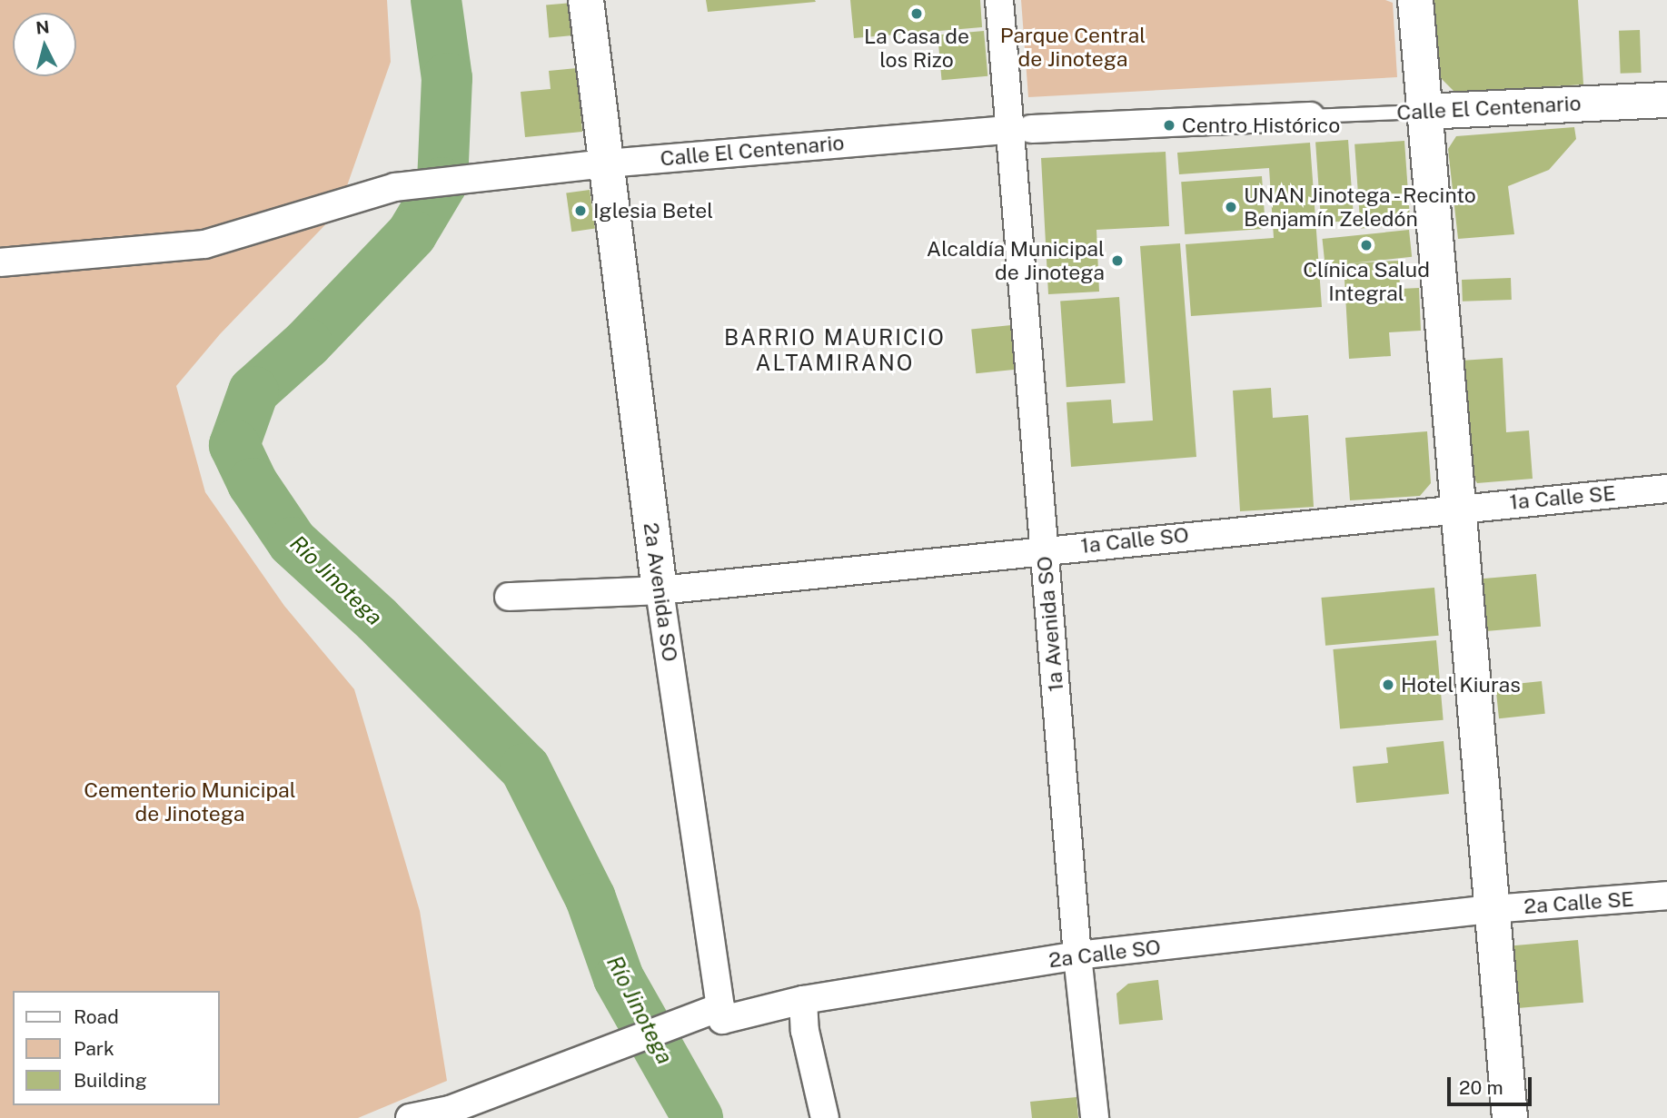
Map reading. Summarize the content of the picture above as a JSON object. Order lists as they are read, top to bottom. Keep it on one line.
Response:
{"streets":{"main road":["Calle El Centenario","2a Avenida SO"],"street":["1a Calle SE","1a Calle SO","1a Avenida SO","2a Calle SE","2a Calle SO"]},"crossings":[["Calle El Centenario","2a Avenida SO"],["Calle El Centenario","1a Avenida SO"],["1a Calle SE","1a Calle SO"],["1a Calle SO","2a Avenida SO"],["1a Calle SO","1a Avenida SO"],["2a Avenida SO","2a Calle SO"],["1a Avenida SO","2a Calle SO"],["2a Calle SE","2a Calle SO"]],"districts":["BARRIO MAURICIO ALTAMIRANO"],"water":["Río Jinotega"],"parks":["Parque Central de Jinotega","Cementerio Municipal de Jinotega"],"places":["La Casa de los Rizo","Centro Histórico","UNAN Jinotega - Recinto Benjamín Zeledón","Iglesia Betel","Clínica Salud Integral","Alcaldía Municipal de Jinotega","Hotel Kiuras"],"legend":["Road","Park","Building"],"scale_bar":"20 m","north":"top"}
